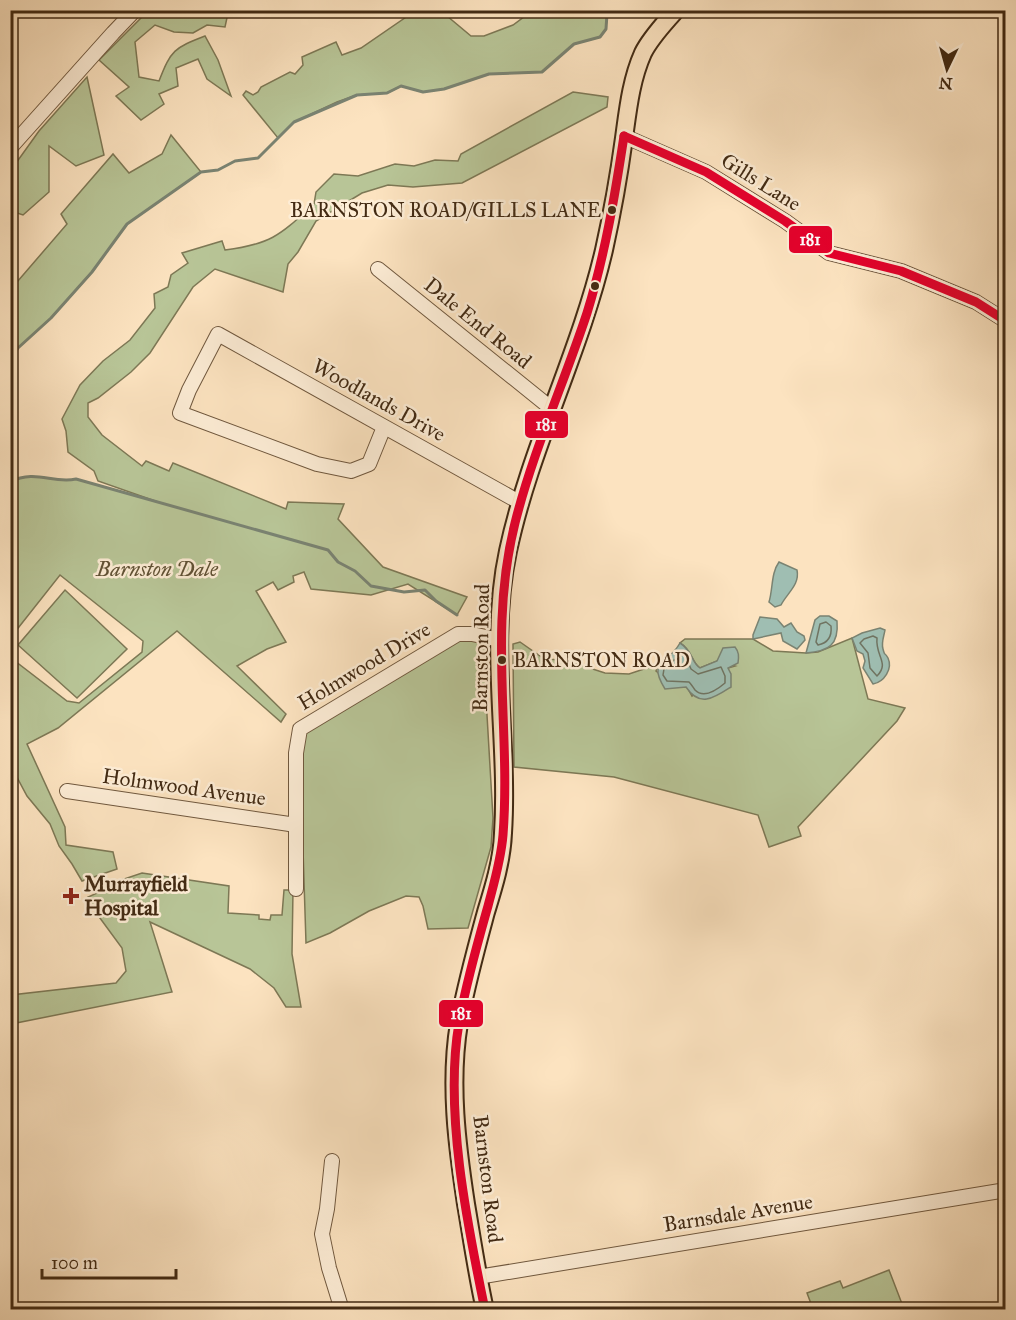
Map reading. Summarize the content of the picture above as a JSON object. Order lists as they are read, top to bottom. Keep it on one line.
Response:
{"streets":{"main road":["Barnston Road"],"street":["Gills Lane","Dale End Road","Woodlands Drive","Holmwood Drive","Holmwood Avenue","Barnsdale Avenue"]},"crossings":[["Gills Lane","Barnston Road"],["Dale End Road","Barnston Road"],["Woodlands Drive","Barnston Road"],["Barnston Road","Holmwood Drive"],["Barnston Road","Barnsdale Avenue"],["Holmwood Drive","Holmwood Avenue"]],"parks":["Barnston Dale"],"places":{"other":["BARNSTON ROAD/GILLS LANE","BARNSTON ROAD"],"health":["Murrayfield Hospital"]},"lines":["transit line 181"],"scale_bar":"100 m","north":"bottom"}
